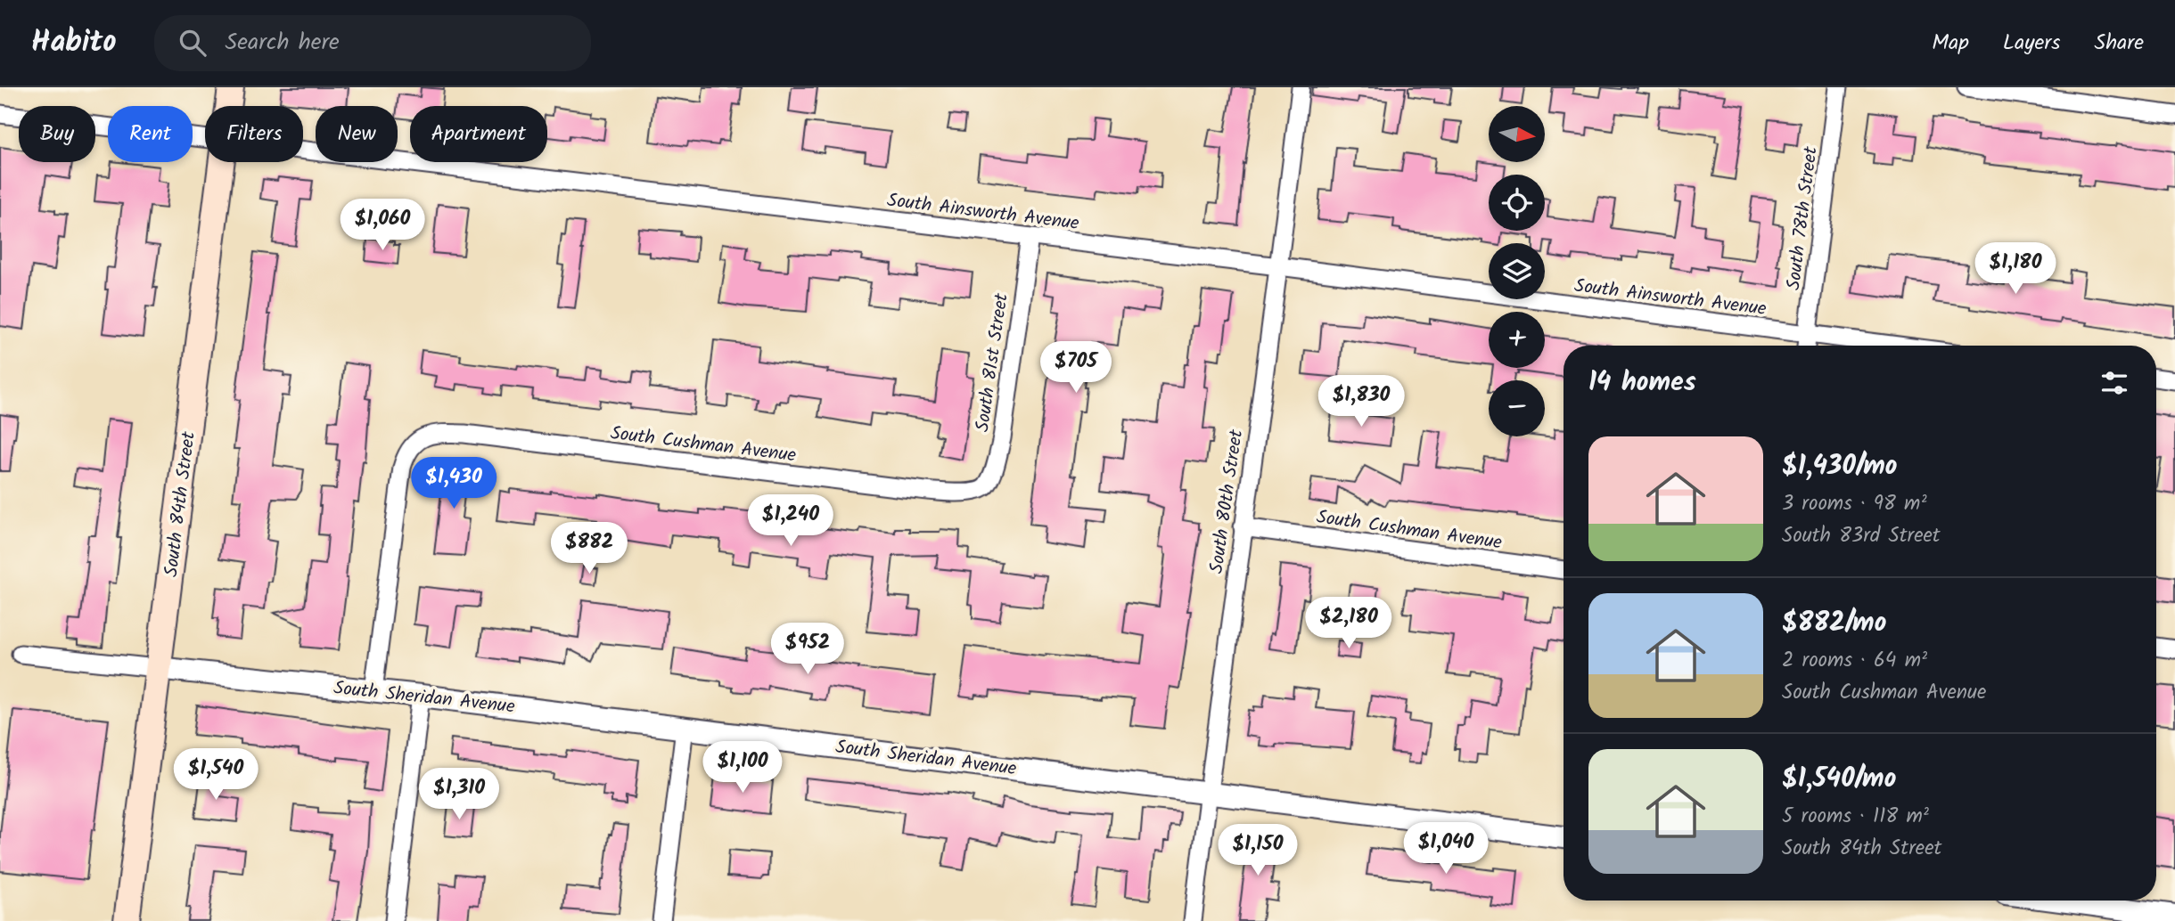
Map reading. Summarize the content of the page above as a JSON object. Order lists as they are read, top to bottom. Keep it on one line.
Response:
{"streets":{"main road":["South 84th Street"],"street":["South Ainsworth Avenue","South 78th Street","South 81st Street","South Cushman Avenue","South 80th Street","South Sheridan Avenue"]},"crossings":[["South Ainsworth Avenue","South 78th Street"],["South Ainsworth Avenue","South 81st Street"],["South Ainsworth Avenue","South 80th Street"],["South 81st Street","South Cushman Avenue"],["South Cushman Avenue","South 80th Street"],["South Cushman Avenue","South Sheridan Avenue"],["South 80th Street","South Sheridan Avenue"],["South 84th Street","South Sheridan Avenue"]],"north":"right","page":{"header":"Habito","search":"Search here","nav":["Map","Layers","Share"],"map_buttons":["+","−"],"chip":["Buy","Rent","Filters","New","Apartment"],"price":["$1,060","$1,180","$705","$1,830","$1,430","$1,240","$882","$2,180","$952","$1,100","$1,540","$1,310","$1,040","$1,150"],"heading":"14 homes","list":[{"name":"$1,430/mo","note":"3 rooms · 98 m² · South 83rd Street"},{"name":"$882/mo","note":"2 rooms · 64 m² · South Cushman Avenue"},{"name":"$1,540/mo","note":"5 rooms · 118 m² · South 84th Street"}]}}
